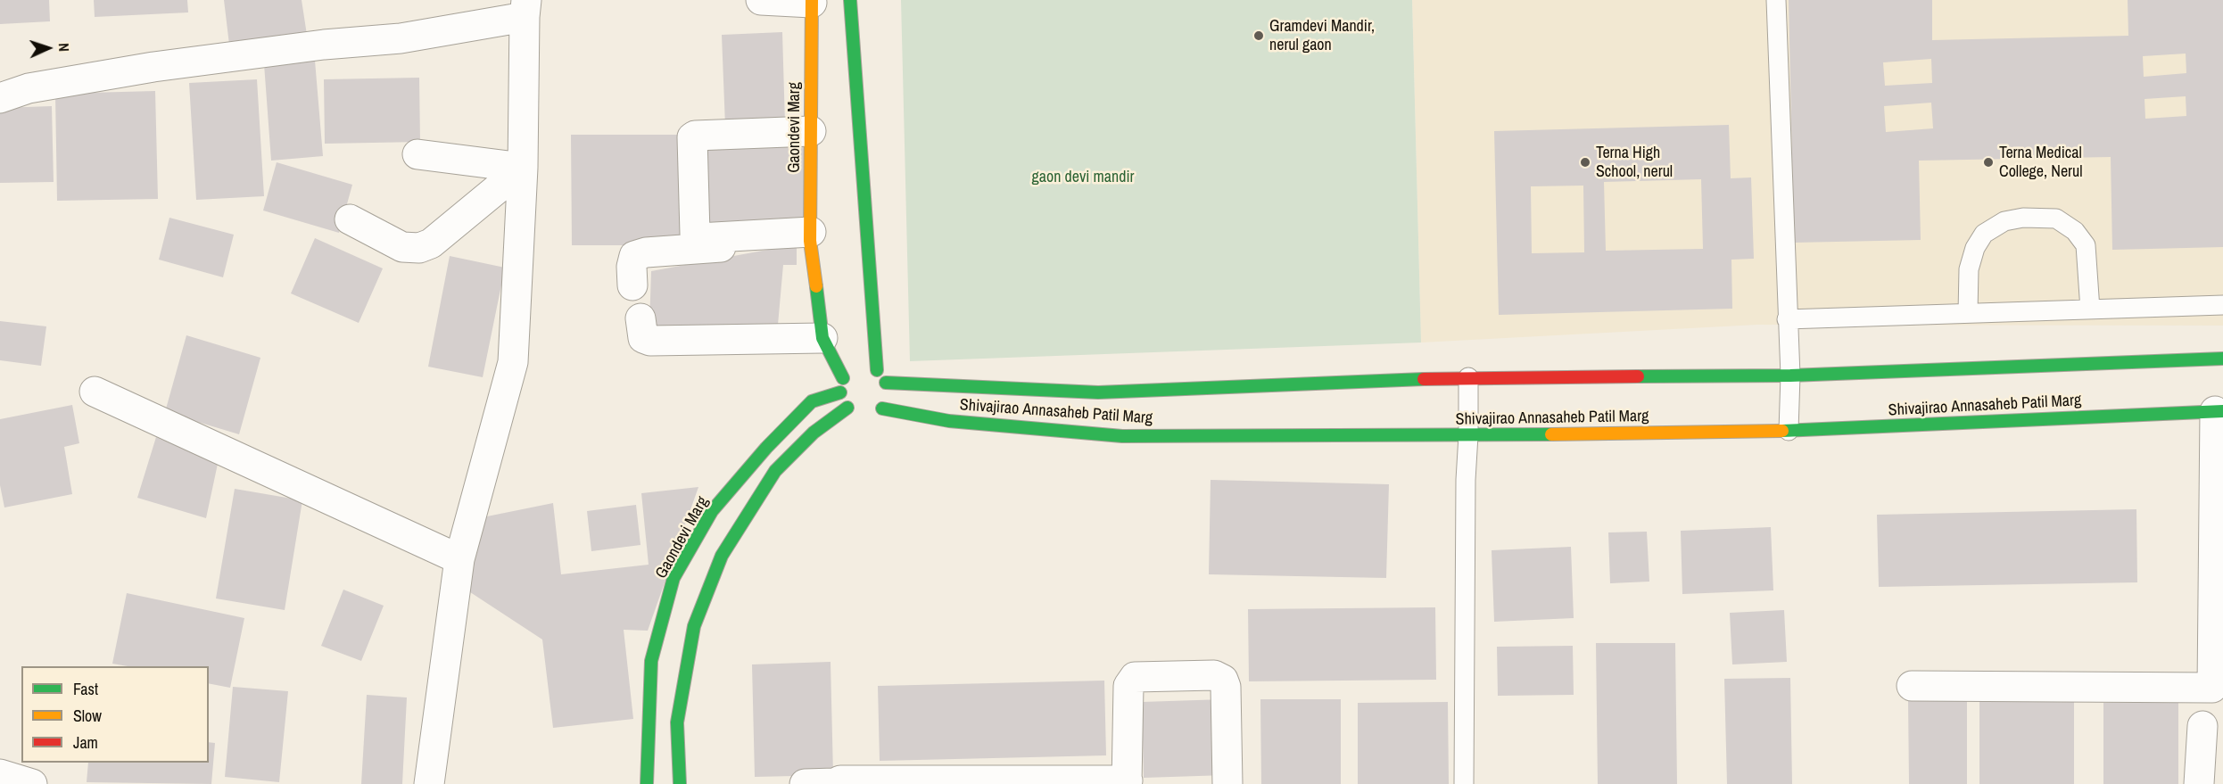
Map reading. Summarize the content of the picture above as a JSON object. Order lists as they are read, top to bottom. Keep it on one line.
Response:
{"streets":{"main road":["Gaondevi Marg","Shivajirao Annasaheb Patil Marg"]},"crossings":[["Gaondevi Marg","Shivajirao Annasaheb Patil Marg"]],"parks":["gaon devi mandir"],"places":["Gramdevi Mandir, nerul gaon","Terna High School, nerul","Terna Medical College, Nerul"],"legend":["Fast","Slow","Jam"],"north":"right"}
